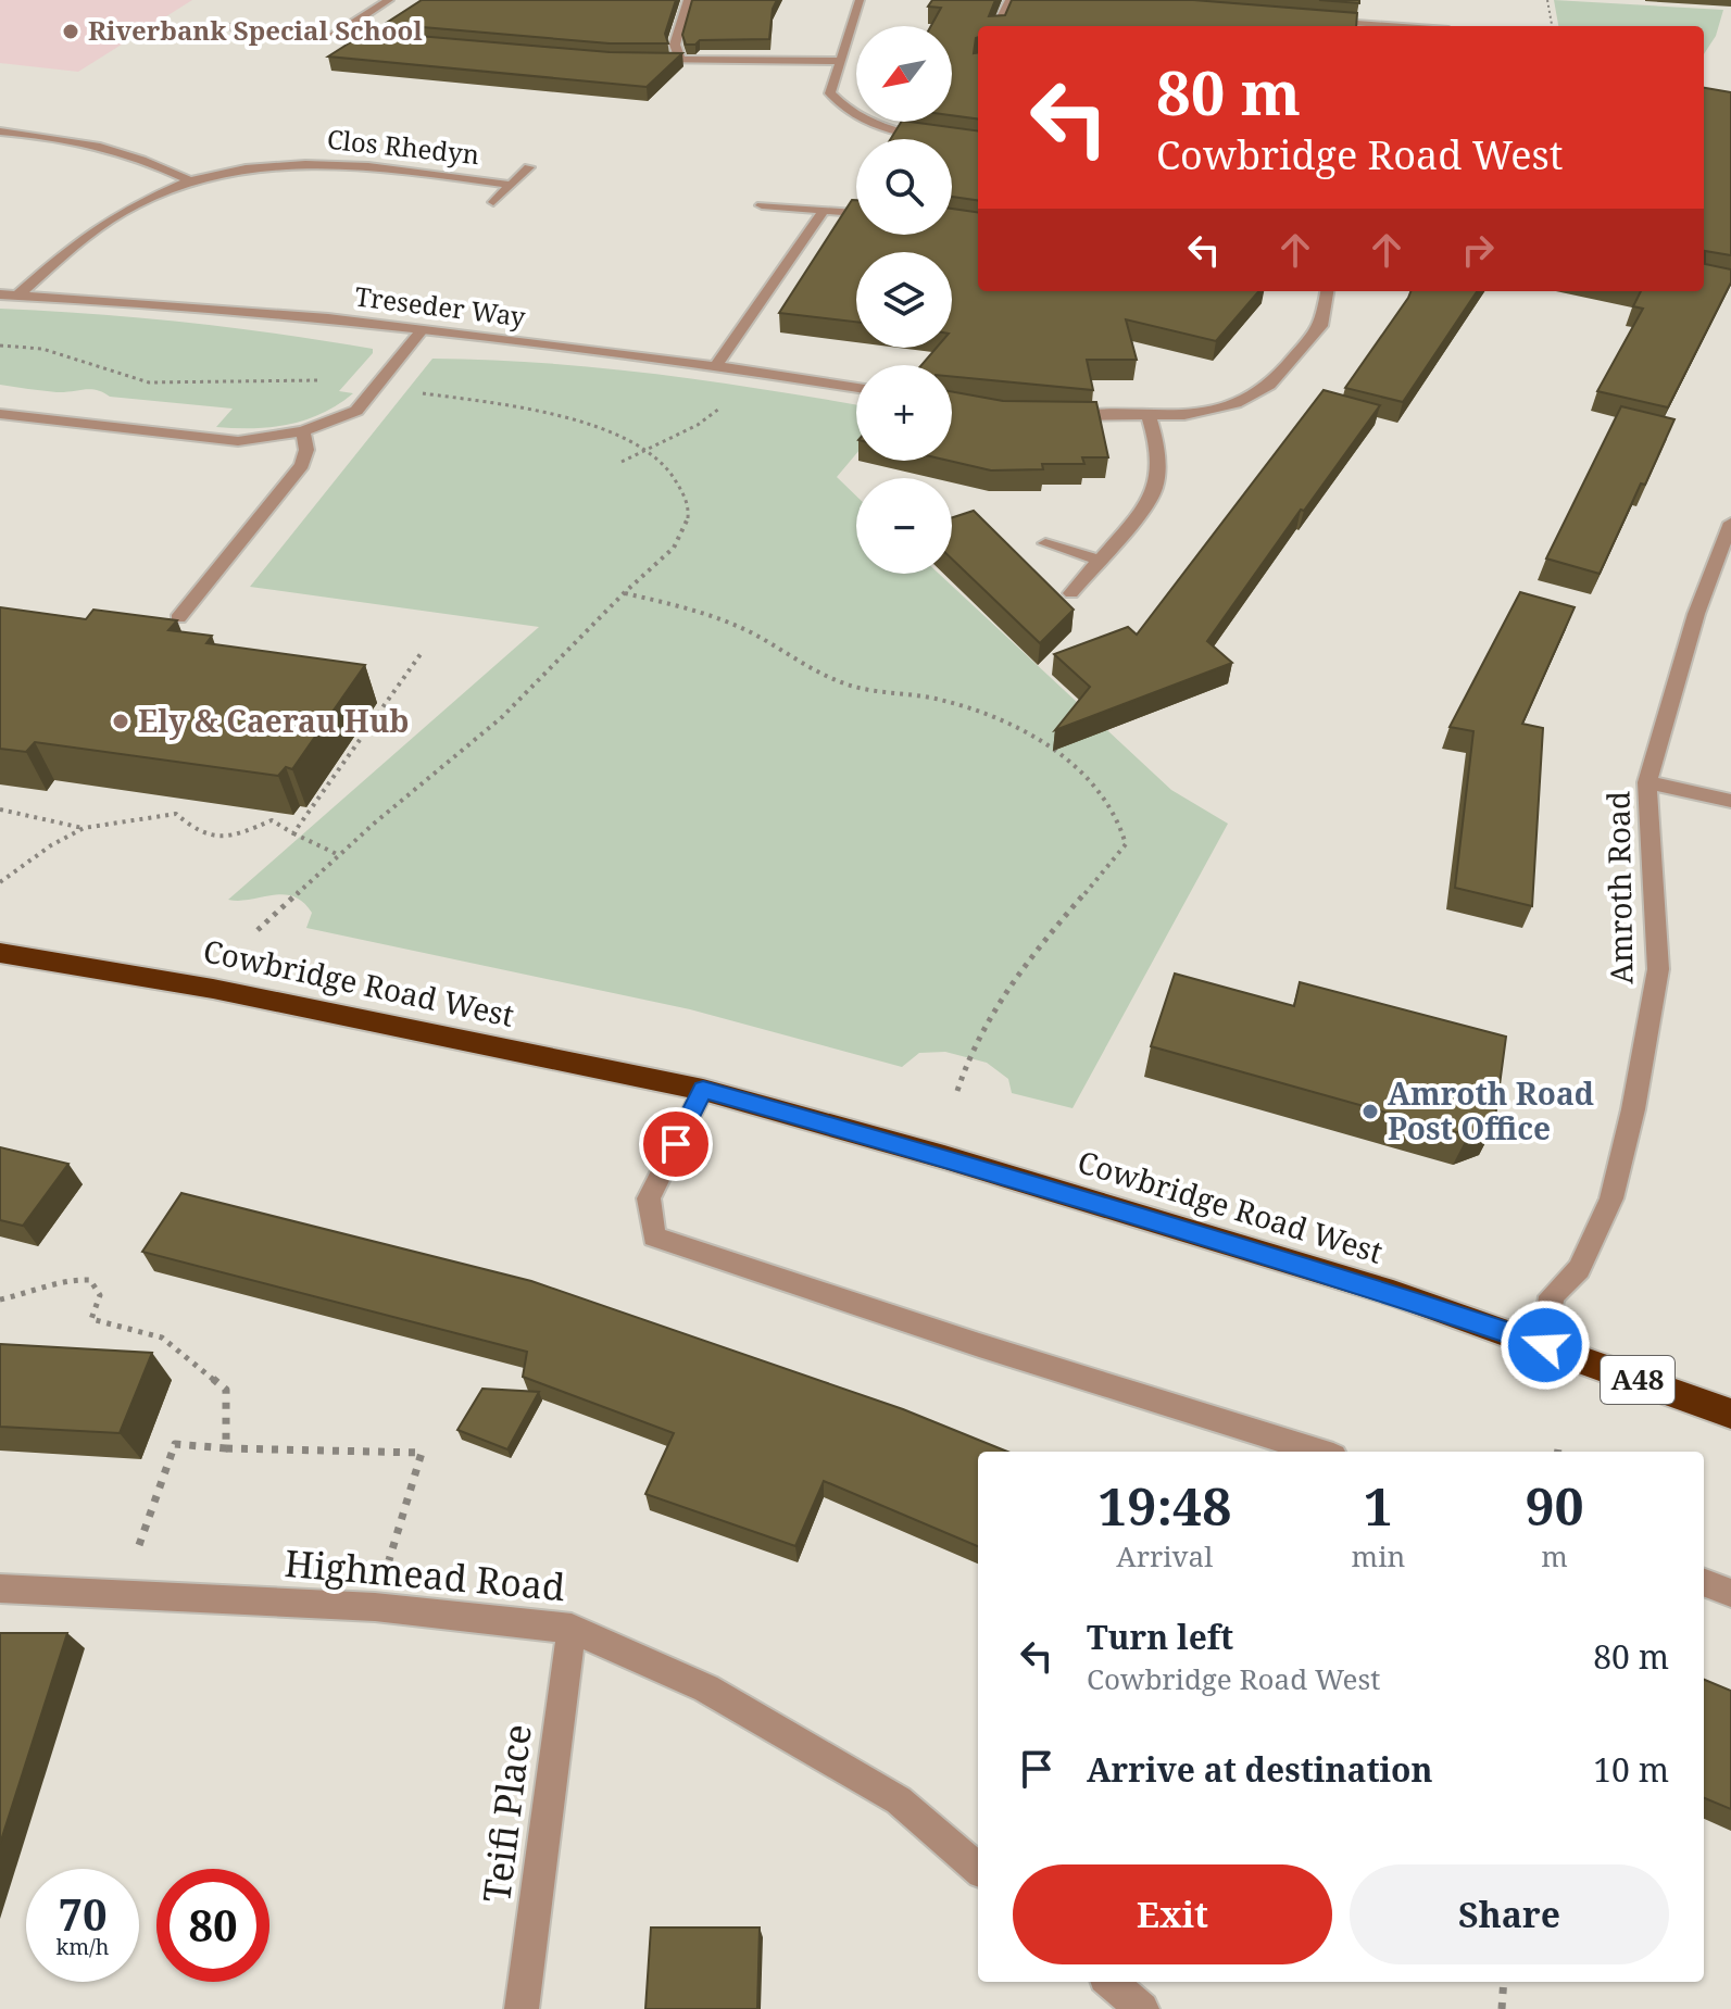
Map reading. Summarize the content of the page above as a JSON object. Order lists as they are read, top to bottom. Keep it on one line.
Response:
{"streets":{"highway":["Cowbridge Road West","A48"],"street":["Clos Rhedyn","Treseder Way","Amroth Road","Highmead Road","Teifi Place"]},"crossings":[["Clos Rhedyn","Treseder Way"],["Amroth Road","Cowbridge Road West"],["Highmead Road","Teifi Place"]],"places":["Riverbank Special School","Ely & Caerau Hub","Amroth Road Post Office"],"north":"bottom left","page":{"map_buttons":["+","−"],"turn":["80 m","Cowbridge Road West"],"eta":["19:48","Arrival","1","min","90","m"],"list":[{"name":"Turn left","note":"Cowbridge Road West","value":"80 m"},{"name":"Arrive at destination","value":"10 m"}],"buttons":["Exit","Share"],"speed":"70 km/h","limit":"80"}}
